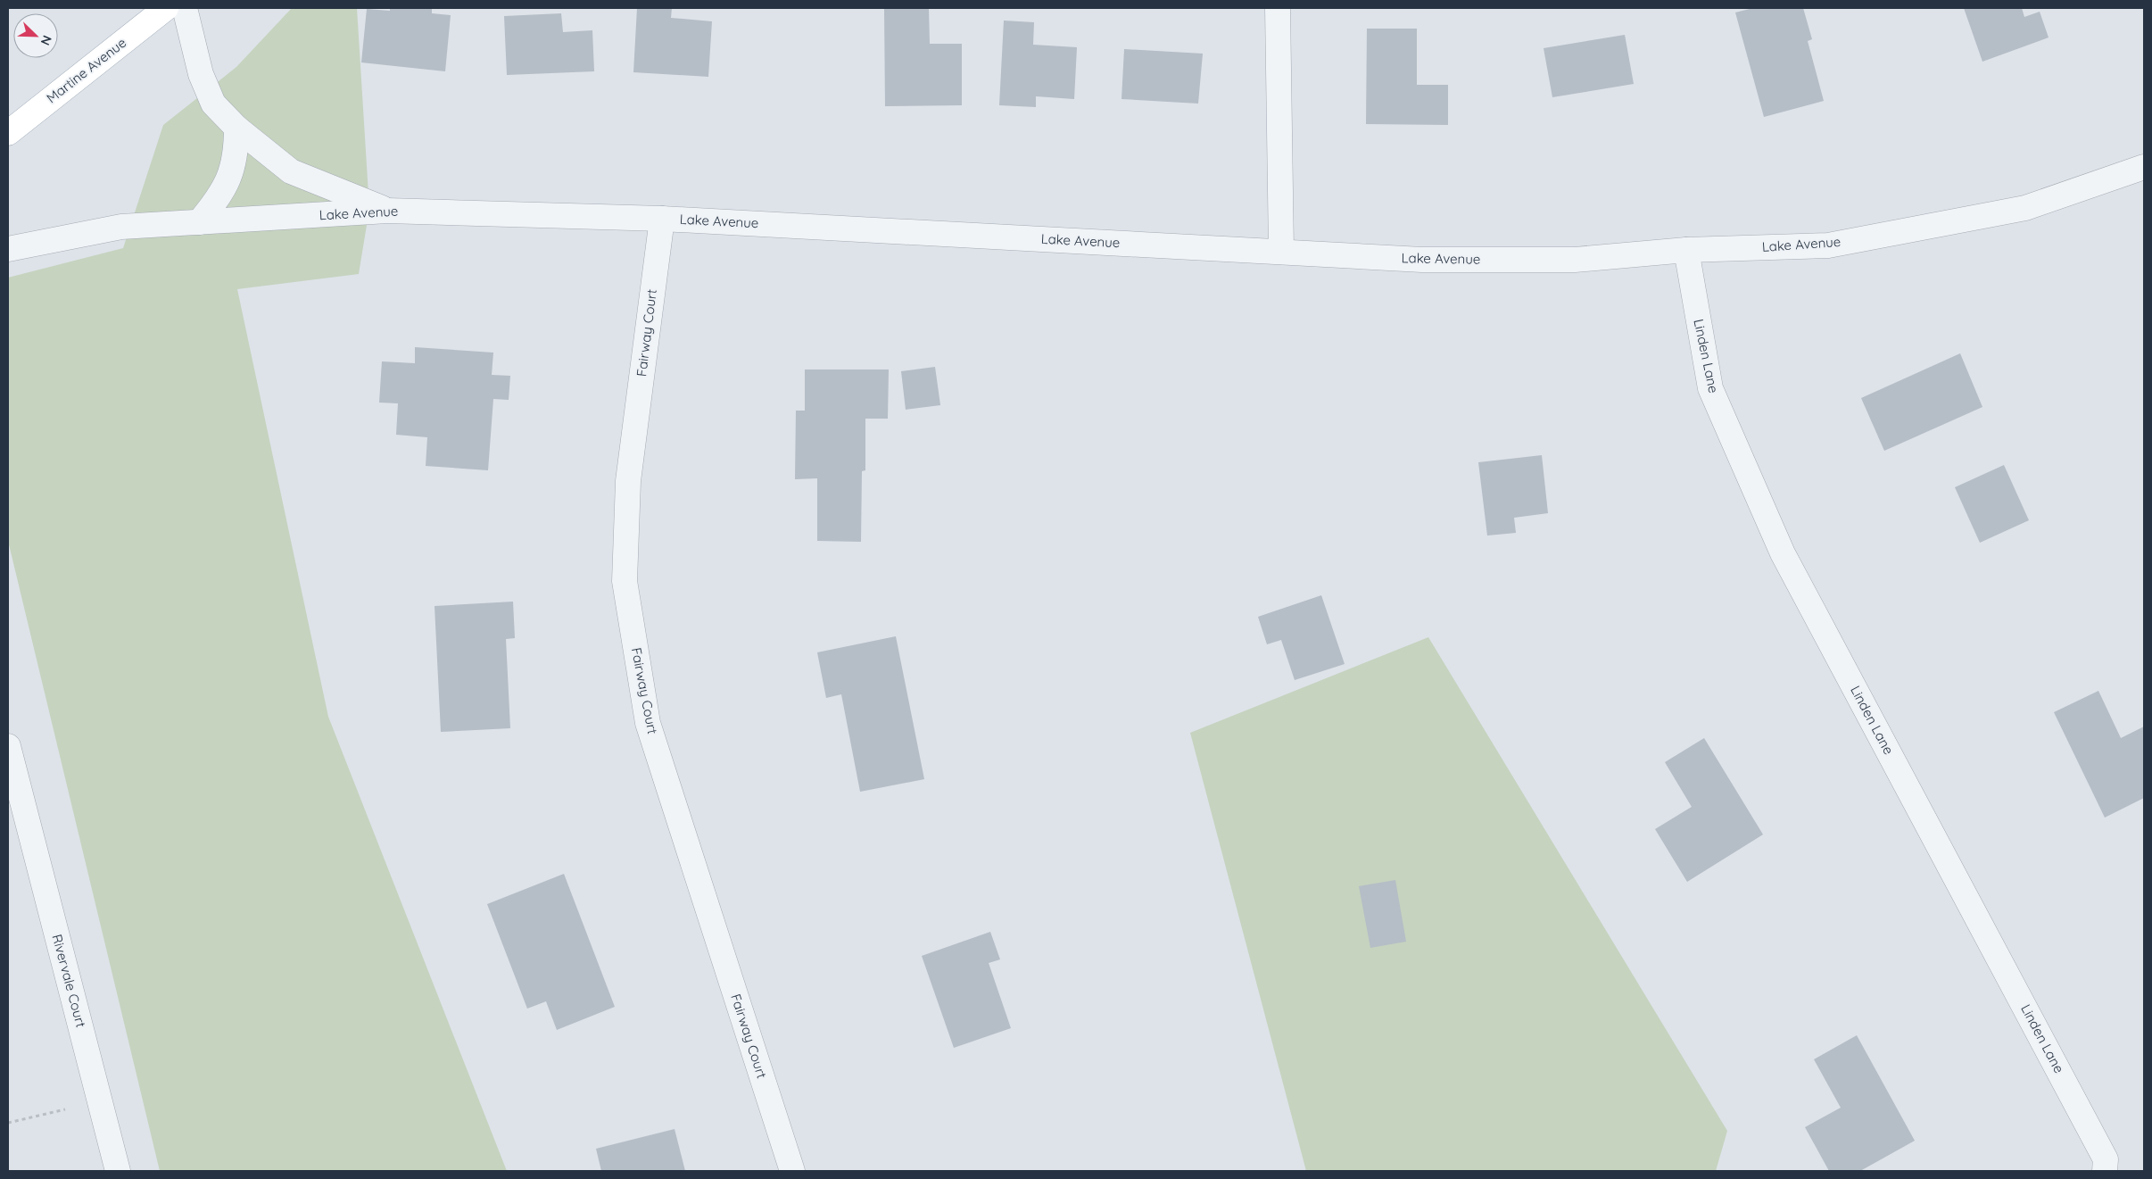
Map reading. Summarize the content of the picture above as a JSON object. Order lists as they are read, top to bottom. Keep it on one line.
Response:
{"streets":{"main road":["Martine Avenue"],"street":["Lake Avenue","Fairway Court","Linden Lane","Rivervale Court"]},"crossings":[["Lake Avenue","Fairway Court"],["Lake Avenue","Linden Lane"]],"north":"bottom right"}
